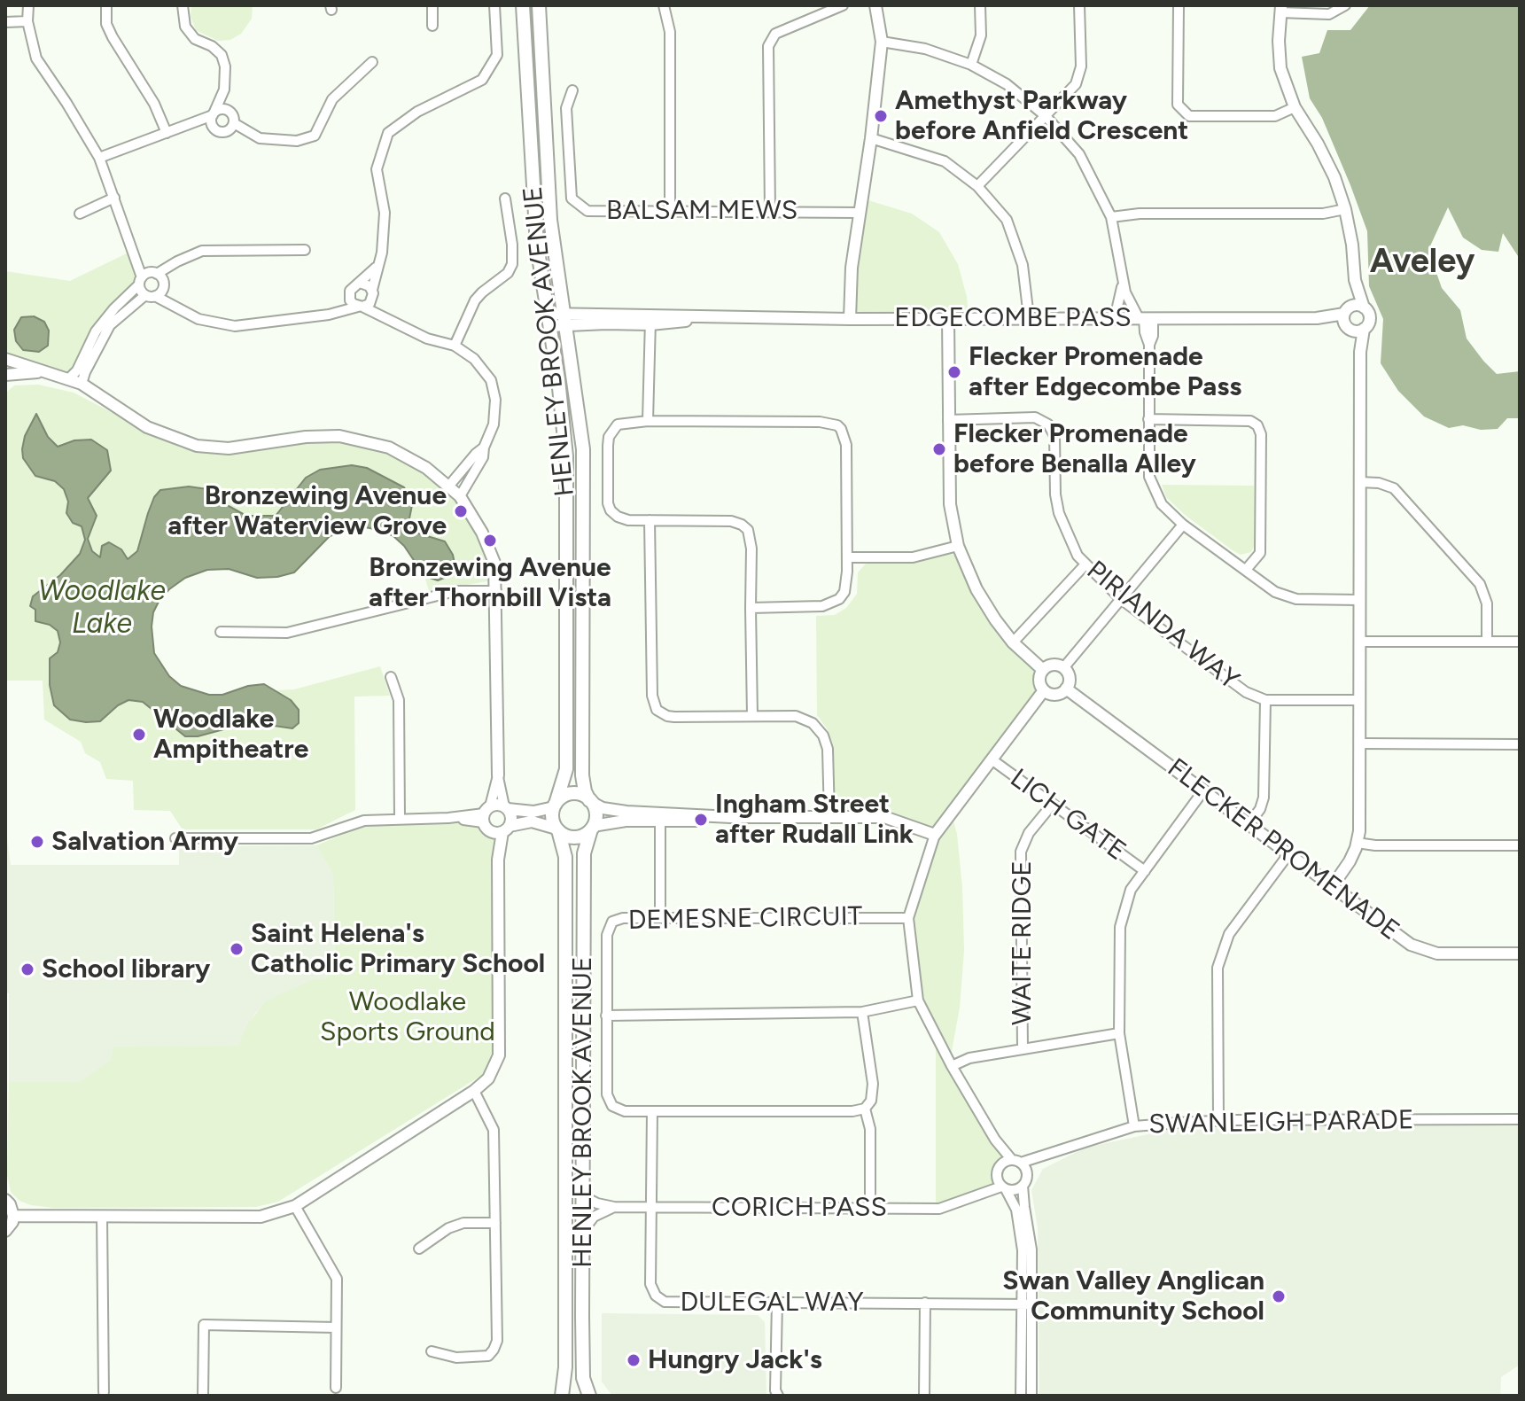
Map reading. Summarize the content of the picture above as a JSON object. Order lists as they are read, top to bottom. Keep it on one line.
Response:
{"streets":{"main road":["HENLEY BROOK AVENUE"],"street":["BALSAM MEWS","EDGECOMBE PASS","PIRIANDA WAY","LICH GATE","FLECKER PROMENADE","DEMESNE CIRCUIT","WAITE RIDGE","SWANLEIGH PARADE","CORICH PASS","DULEGAL WAY"]},"crossings":[["EDGECOMBE PASS","HENLEY BROOK AVENUE"],["HENLEY BROOK AVENUE","CORICH PASS"],["LICH GATE","WAITE RIDGE"],["DEMESNE CIRCUIT","DULEGAL WAY"],["SWANLEIGH PARADE","CORICH PASS"],["CORICH PASS","DULEGAL WAY"]],"districts":["Aveley"],"water":["Woodlake Lake"],"parks":["Woodlake Sports Ground"],"places":["Amethyst Parkway before Anfield Crescent","Flecker Promenade after Edgecombe Pass","Flecker Promenade before Benalla Alley","Bronzewing Avenue after Waterview Grove","Bronzewing Avenue after Thornbill Vista","Woodlake Ampitheatre","Ingham Street after Rudall Link","Salvation Army","Saint Helena's Catholic Primary School","School library","Swan Valley Anglican Community School","Hungry Jack's"]}
